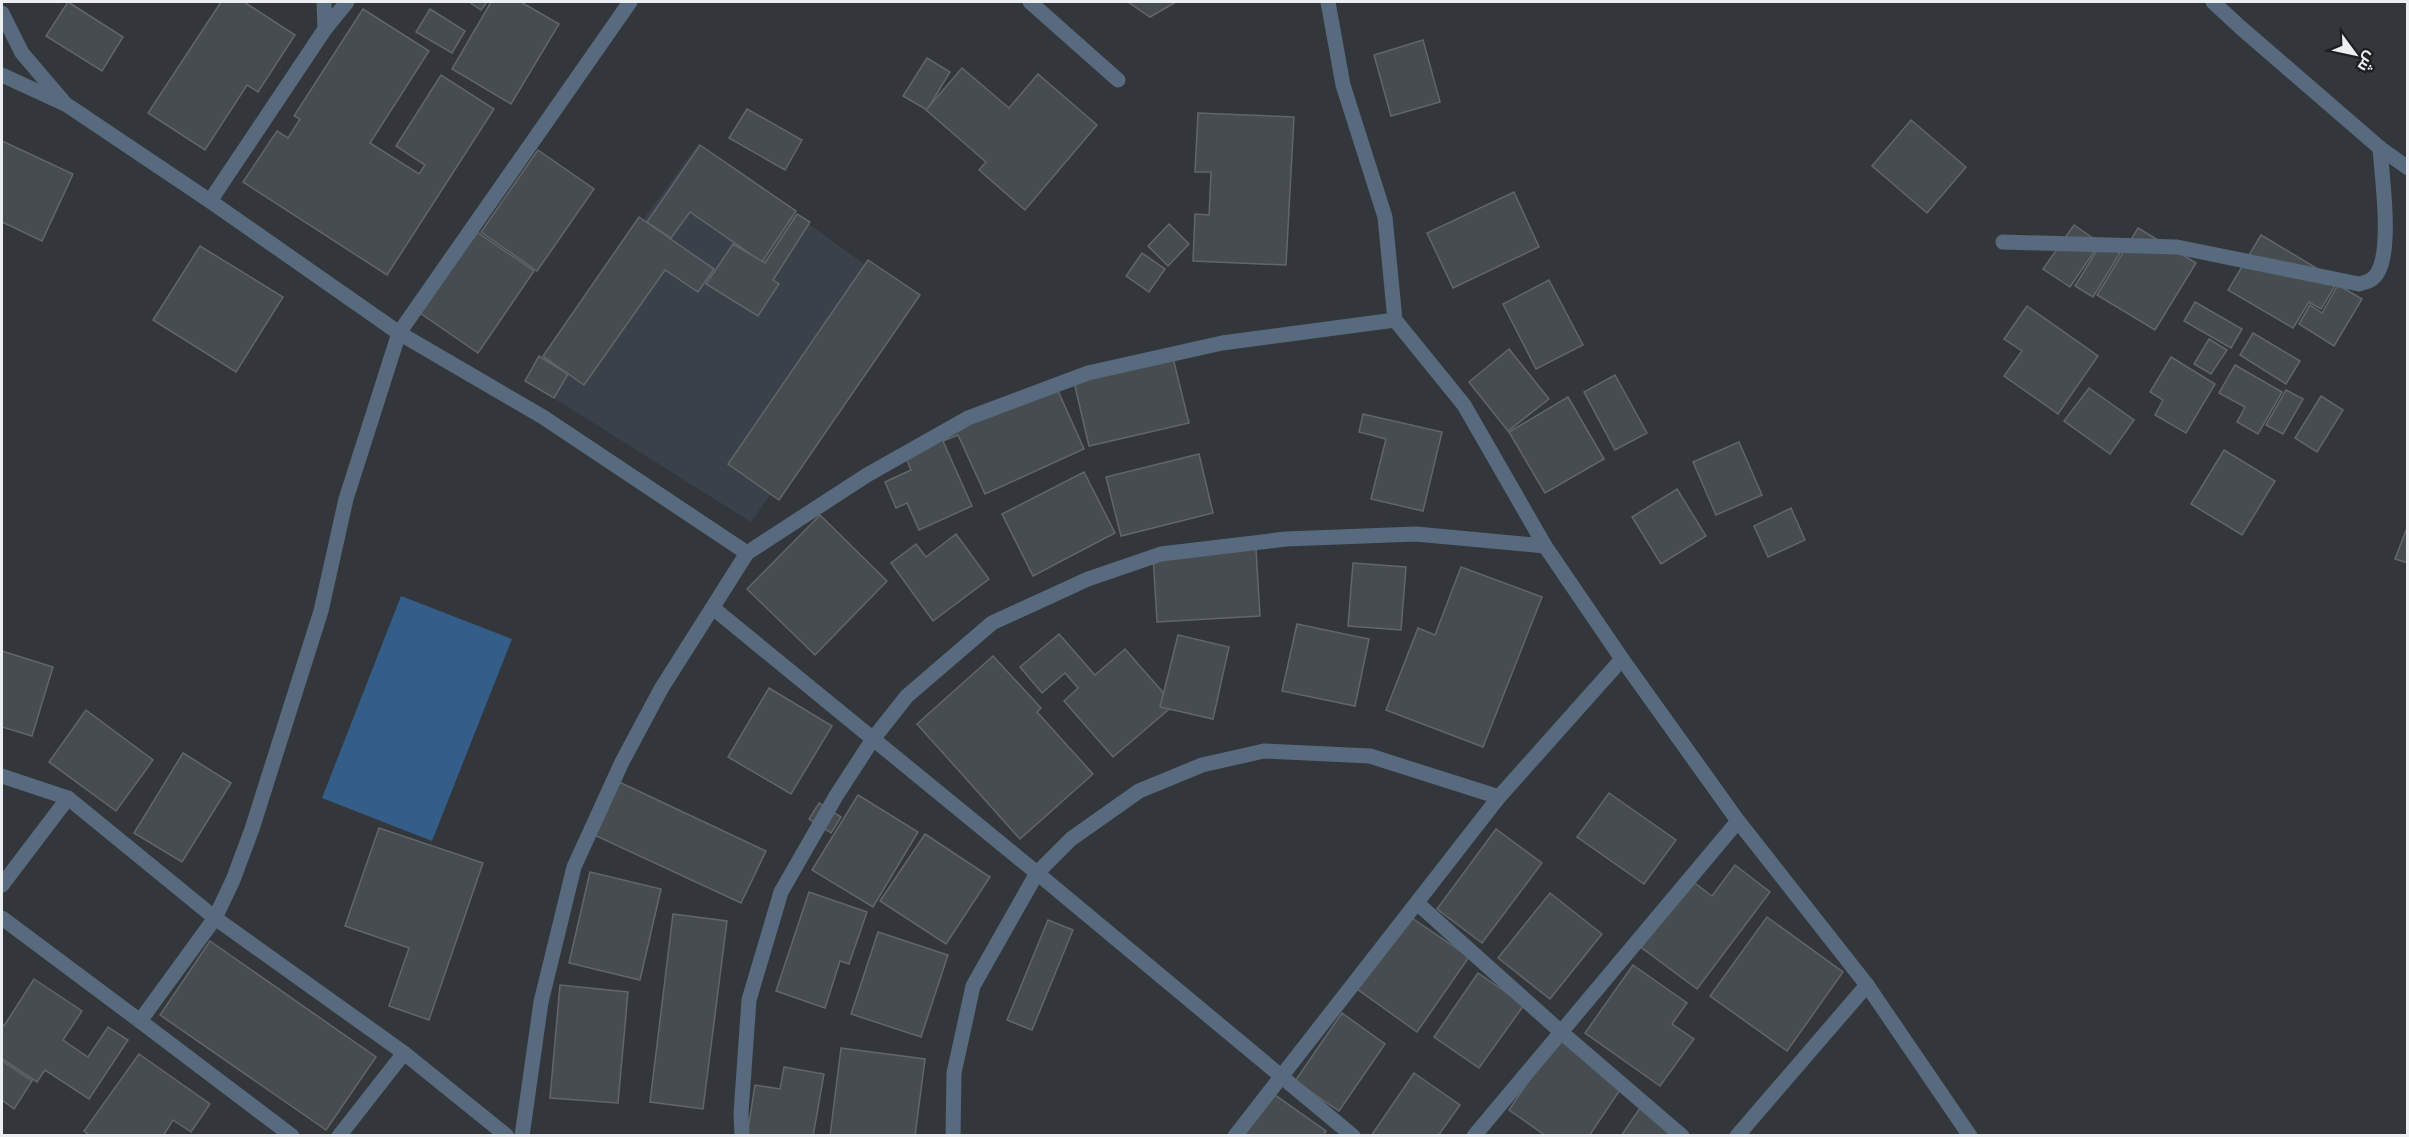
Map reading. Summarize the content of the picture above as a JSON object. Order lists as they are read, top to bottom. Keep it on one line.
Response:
{"north":"bottom right"}
